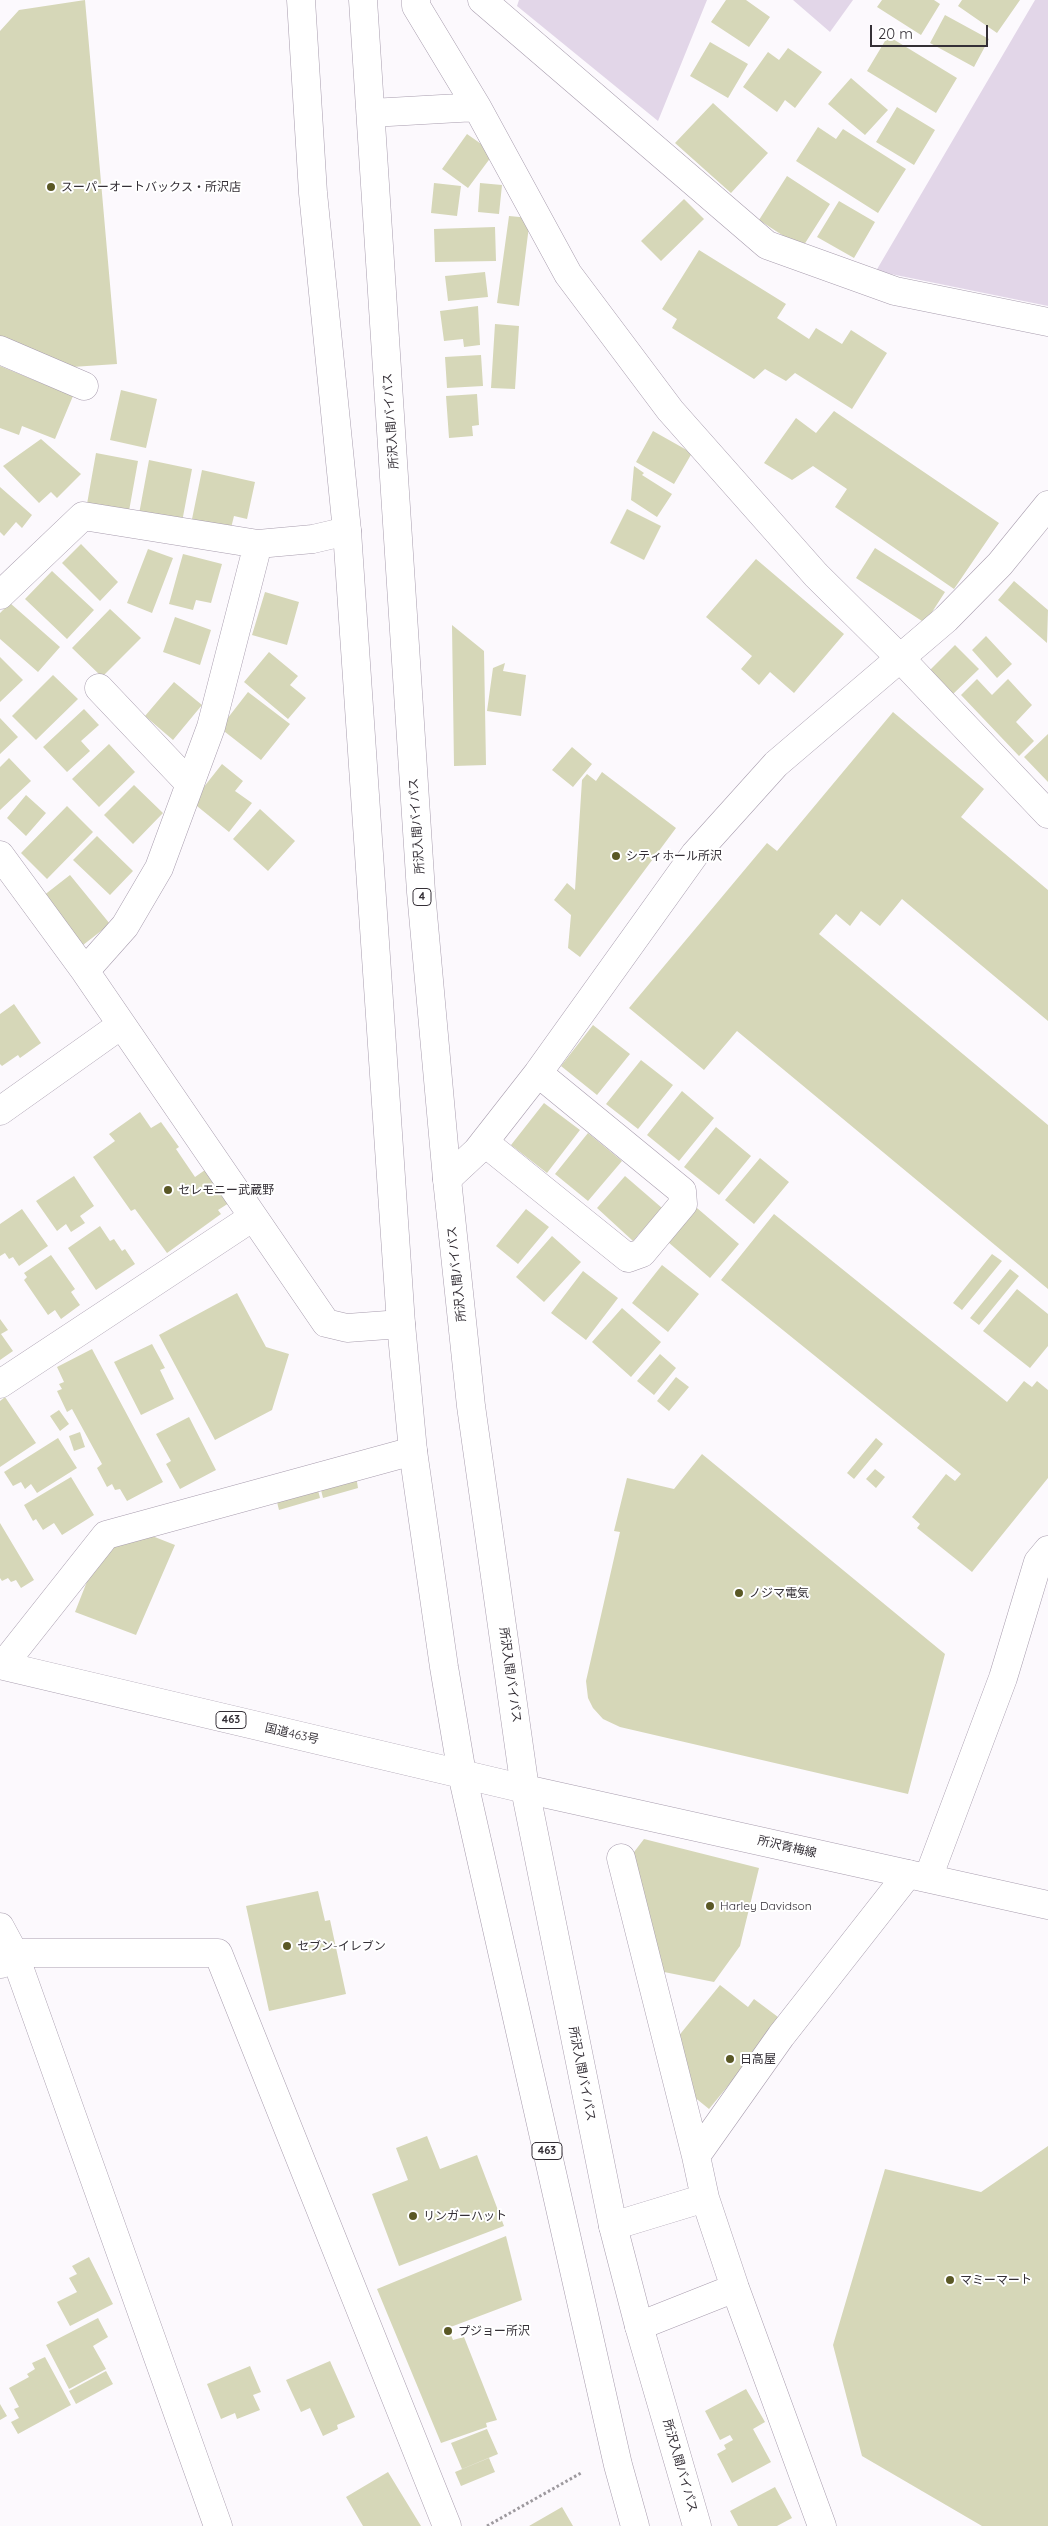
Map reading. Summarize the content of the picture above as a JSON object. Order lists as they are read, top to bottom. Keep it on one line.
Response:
{"streets":{"main road":["所沢入間バイパス","4","463","国道463号","所沢青梅線"]},"crossings":[["所沢入間バイパス","国道463号"],["所沢入間バイパス","所沢青梅線"],["463","国道463号"],["国道463号","所沢青梅線"]],"places":["スーパーオートバックス・所沢店","シティホール所沢","セレモニー武蔵野","ノジマ電気","Harley Davidson","セブン-イレブン","日高屋","リンガーハット","マミーマート","プジョー所沢"],"scale_bar":"20 m"}
